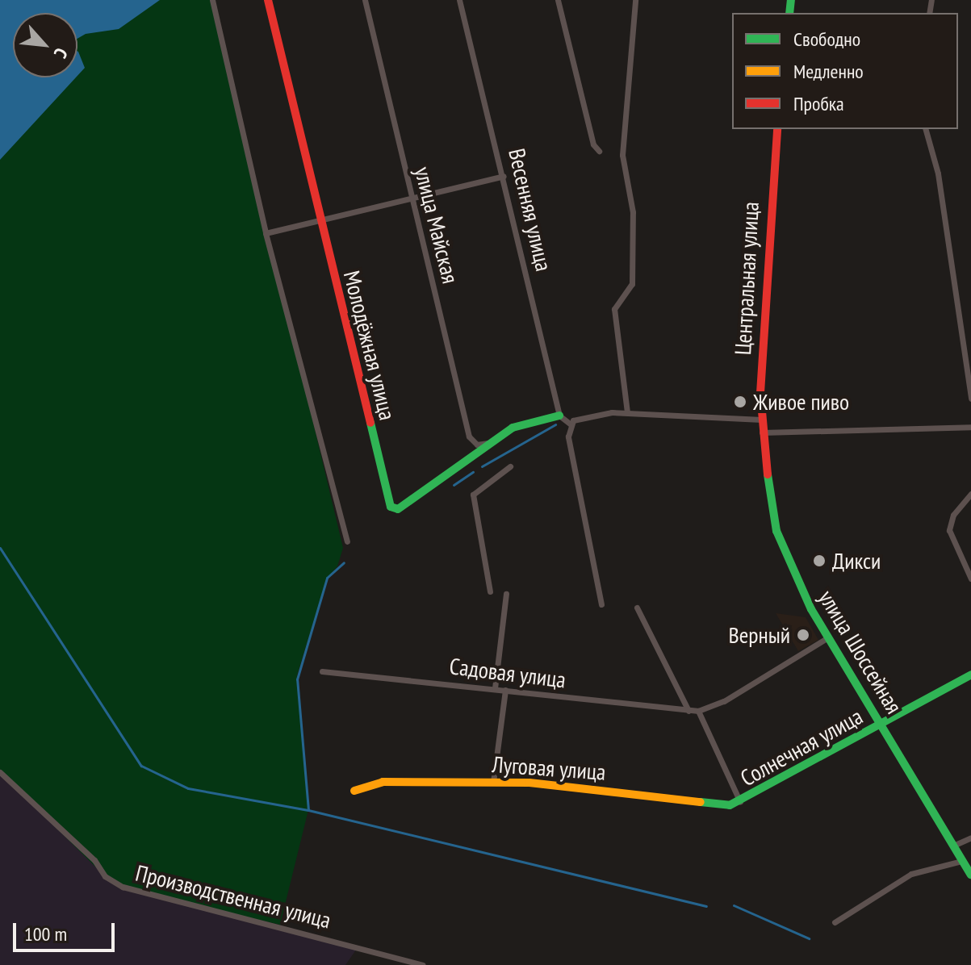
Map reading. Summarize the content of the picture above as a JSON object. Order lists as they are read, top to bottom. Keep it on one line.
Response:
{"streets":{"street":["Весенняя улица","улица Майская","Центральная улица","Молодёжная улица","улица Шоссейная","Садовая улица","Солнечная улица","Луговая улица","Производственная улица"]},"crossings":[["Весенняя улица","Молодёжная улица"],["улица Майская","Молодёжная улица"],["Центральная улица","улица Шоссейная"],["улица Шоссейная","Солнечная улица"],["Солнечная улица","Луговая улица"]],"places":["Живое пиво","Дикси","Верный"],"legend":["Свободно","Медленно","Пробка"],"scale_bar":"100 m","north":"bottom right"}
